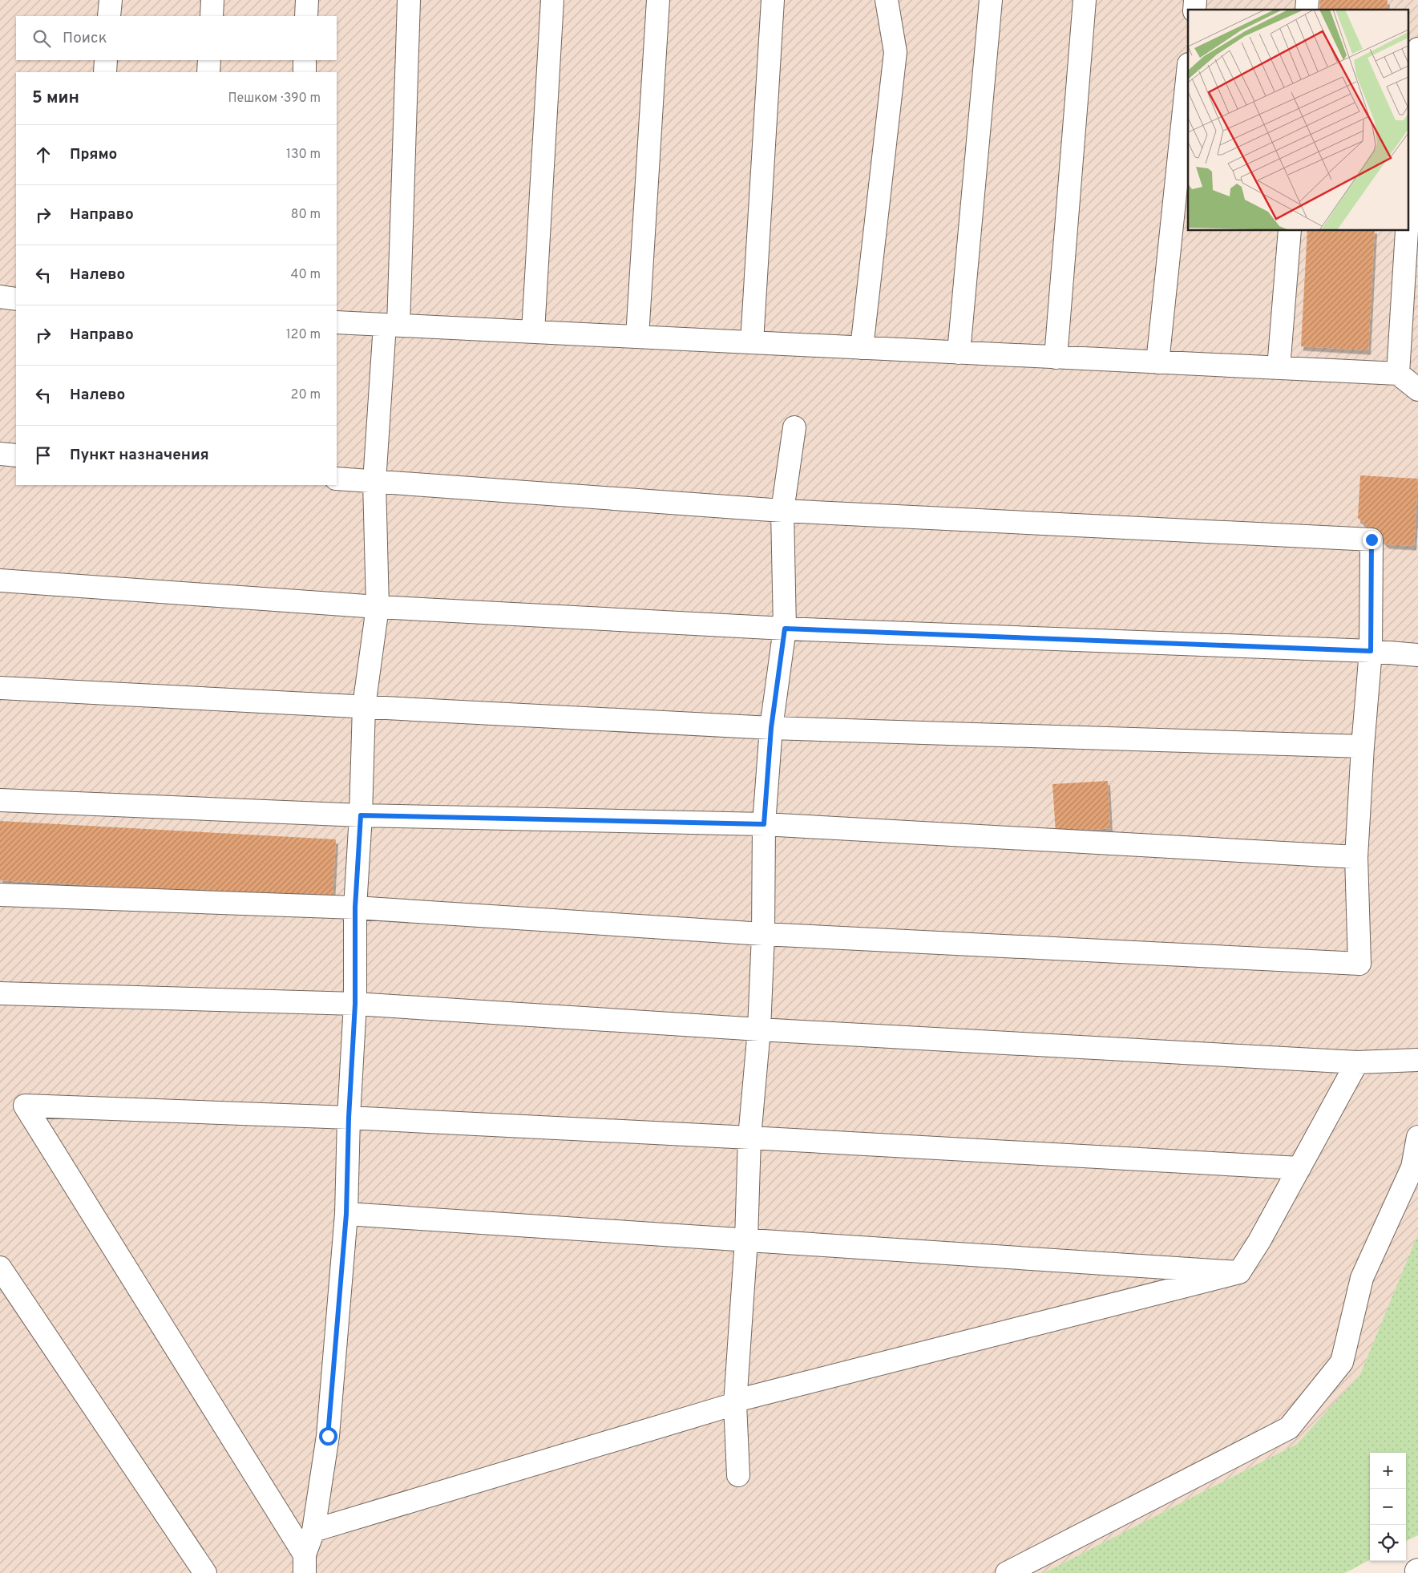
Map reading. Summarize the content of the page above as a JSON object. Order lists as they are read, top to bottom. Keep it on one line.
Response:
{"page":{"search":"Поиск","heading":["5 мин","Пешком · 390 m"],"list":[["Прямо","130 m"],["Направо","80 m"],["Налево","40 m"],["Направо","120 m"],["Налево","20 m"],"Пункт назначения"],"map_buttons":["+","−"]}}
